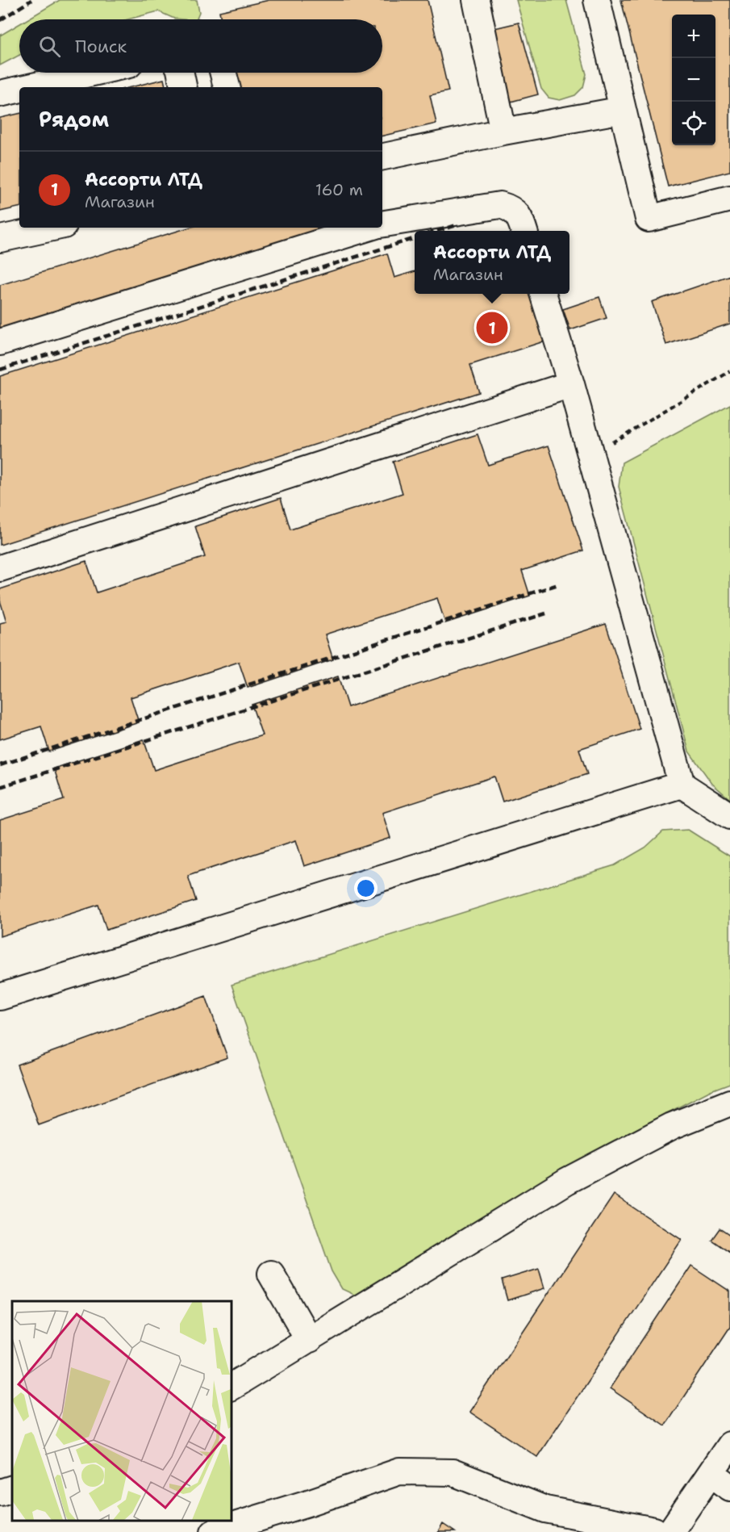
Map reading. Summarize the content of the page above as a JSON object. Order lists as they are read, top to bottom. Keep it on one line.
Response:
{"page":{"map_buttons":["+","−"],"search":"Поиск","heading":"Рядом","list":[{"mark":"1","name":"Ассорти ЛТД","note":"Магазин","value":"160 m"}],"popup":["Ассорти ЛТД","Магазин"],"pins":"1"}}
